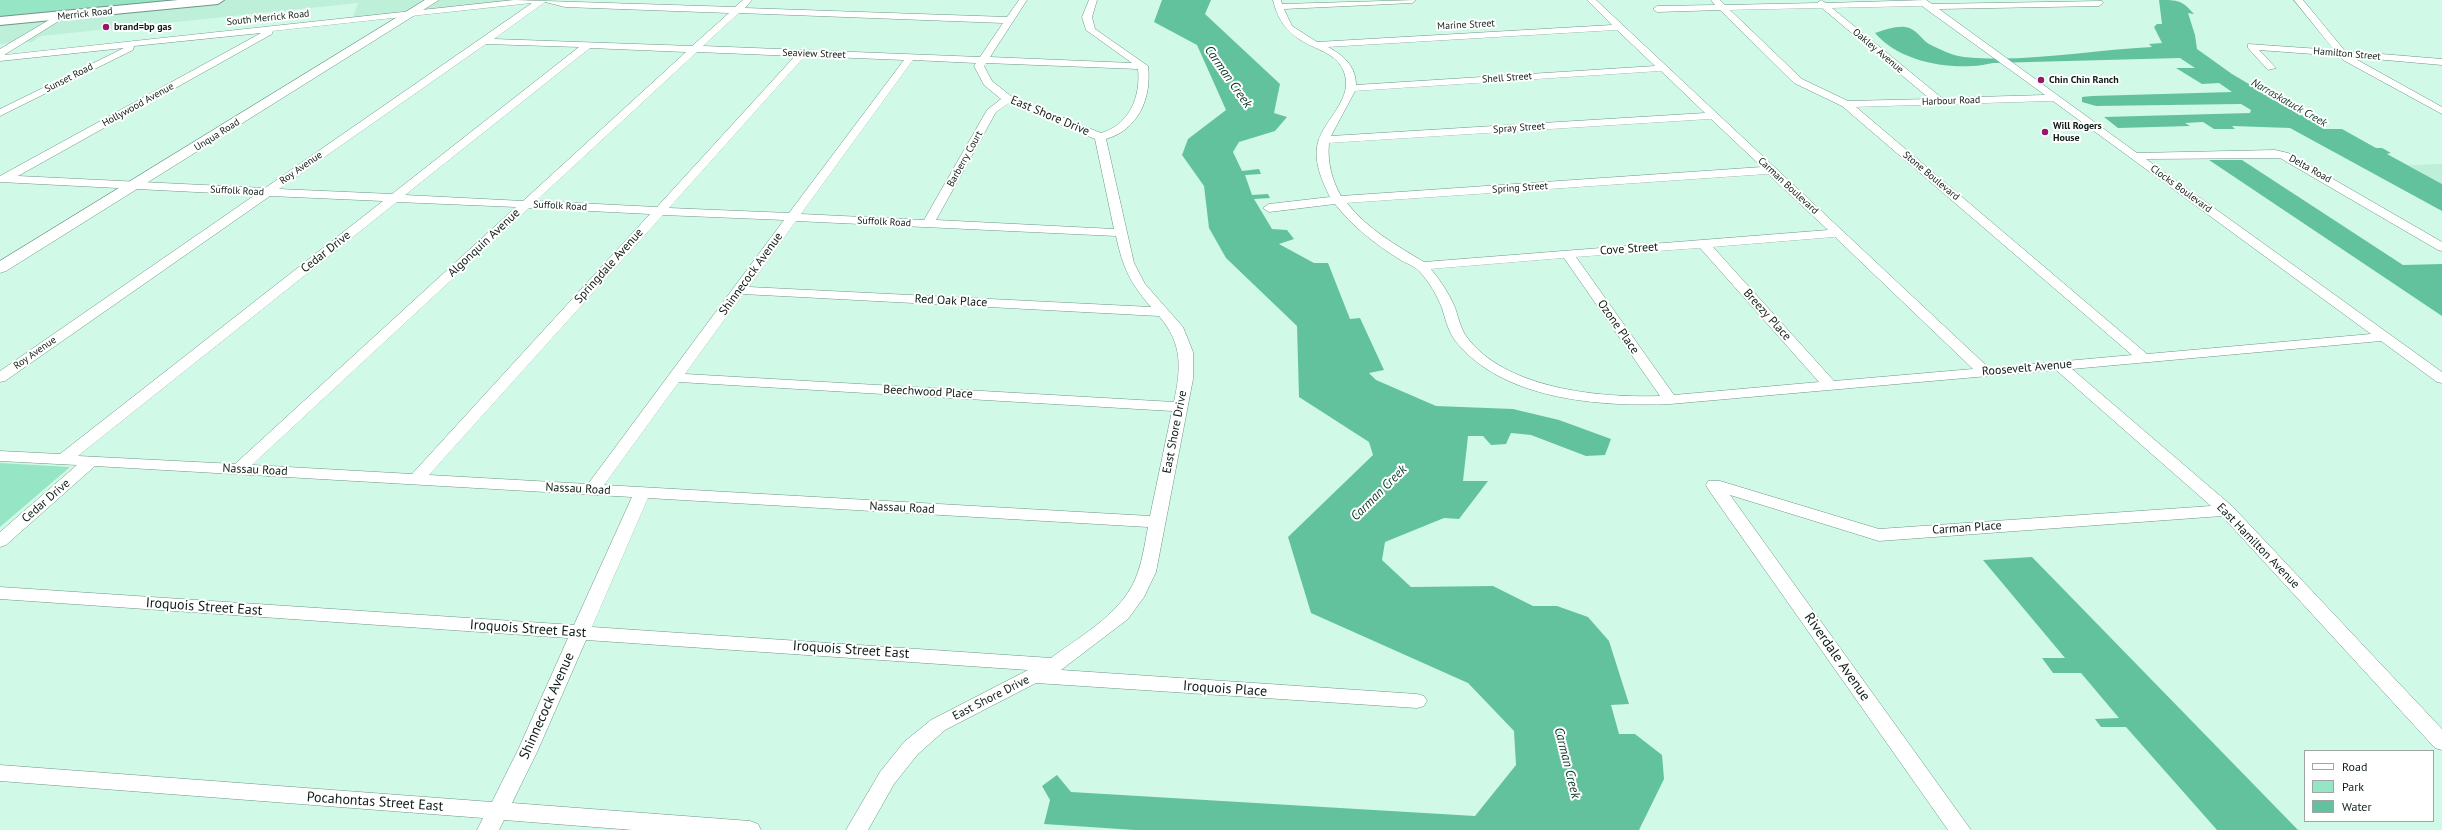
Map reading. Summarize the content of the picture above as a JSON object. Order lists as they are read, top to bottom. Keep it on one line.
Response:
{"streets":{"main road":["Merrick Road"],"street":["South Merrick Road","Marine Street","Oakley Avenue","Seaview Street","Hamilton Street","Sunset Road","Shell Street","Harbour Road","Hollywood Avenue","East Shore Drive","Spray Street","Unqua Road","Barberry Court","Roy Avenue","Delta Road","Stone Boulevard","Carman Boulevard","Spring Street","Clocks Boulevard","Suffolk Road","Algonquin Avenue","Cove Street","Cedar Drive","Springdale Avenue","Shinnecock Avenue","Red Oak Place","Breezy Place","Ozone Place","Roosevelt Avenue","Beechwood Place","Nassau Road","Carman Place","East Hamilton Avenue","Iroquois Street East","Riverdale Avenue","Iroquois Place","Pocahontas Street East"]},"crossings":[["South Merrick Road","Sunset Road"],["South Merrick Road","Hollywood Avenue"],["South Merrick Road","Unqua Road"],["Marine Street","Carman Boulevard"],["Oakley Avenue","Harbour Road"],["Seaview Street","East Shore Drive"],["Seaview Street","Roy Avenue"],["Seaview Street","Algonquin Avenue"],["Seaview Street","Cedar Drive"],["Seaview Street","Springdale Avenue"],["Seaview Street","Shinnecock Avenue"],["Shell Street","Carman Boulevard"],["Harbour Road","Stone Boulevard"],["Harbour Road","Clocks Boulevard"],["Hollywood Avenue","Suffolk Road"],["East Shore Drive","Barberry Court"],["East Shore Drive","Suffolk Road"],["East Shore Drive","Red Oak Place"],["East Shore Drive","Beechwood Place"],["East Shore Drive","Nassau Road"],["East Shore Drive","Iroquois Street East"],["East Shore Drive","Iroquois Place"],["Spray Street","Carman Boulevard"],["Unqua Road","Suffolk Road"],["Barberry Court","Suffolk Road"],["Roy Avenue","Suffolk Road"],["Delta Road","Clocks Boulevard"],["Stone Boulevard","Roosevelt Avenue"],["Carman Boulevard","Spring Street"],["Carman Boulevard","Cove Street"],["Carman Boulevard","Roosevelt Avenue"],["Clocks Boulevard","Roosevelt Avenue"],["Suffolk Road","Algonquin Avenue"],["Suffolk Road","Cedar Drive"],["Suffolk Road","Springdale Avenue"],["Suffolk Road","Shinnecock Avenue"],["Algonquin Avenue","Nassau Road"],["Cove Street","Breezy Place"],["Cove Street","Ozone Place"],["Cove Street","Roosevelt Avenue"],["Cedar Drive","Nassau Road"],["Springdale Avenue","Nassau Road"],["Shinnecock Avenue","Red Oak Place"],["Shinnecock Avenue","Beechwood Place"],["Shinnecock Avenue","Nassau Road"],["Shinnecock Avenue","Iroquois Street East"],["Shinnecock Avenue","Pocahontas Street East"],["Breezy Place","Roosevelt Avenue"],["Ozone Place","Roosevelt Avenue"],["Roosevelt Avenue","East Hamilton Avenue"],["Carman Place","East Hamilton Avenue"],["Carman Place","Riverdale Avenue"]],"water":["Carman Creek","Narraskatuck Creek"],"places":["brand=bp gas","Chin Chin Ranch","Will Rogers House"],"legend":["Road","Park","Water"]}
